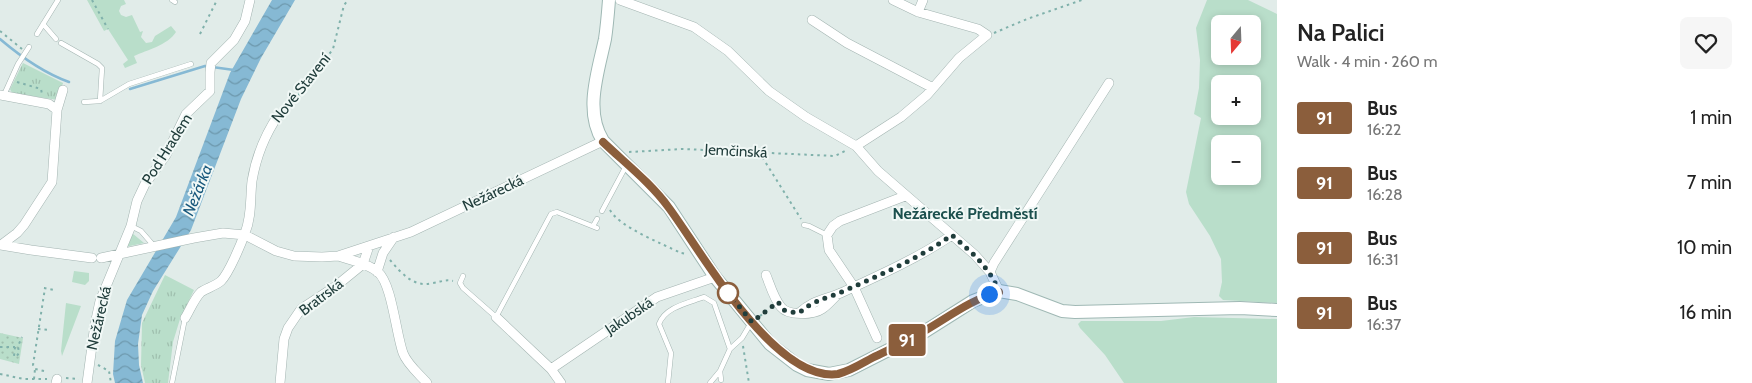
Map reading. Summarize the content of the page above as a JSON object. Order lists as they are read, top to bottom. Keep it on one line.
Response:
{"streets":{"street":["Nové Stavení","Pod Hradem","Nežárecká","Bratrská","Jakubská"],"path":["Jemčinská"]},"crossings":[["Nové Stavení","Nežárecká"],["Pod Hradem","Nežárecká"]],"districts":["Nežárecké Předměstí"],"water":["Nežárka"],"lines":["bus line 91"],"north":"bottom","page":{"on_map":"91","heading":["Na Palici","Walk · 4 min · 260 m"],"map_buttons":["+","−"],"list":[{"mark":"91","name":"Bus","note":"16:22","value":"1 min"},{"mark":"91","name":"Bus","note":"16:28","value":"7 min"},{"mark":"91","name":"Bus","note":"16:31","value":"10 min"},{"mark":"91","name":"Bus","note":"16:37","value":"16 min"}]}}
